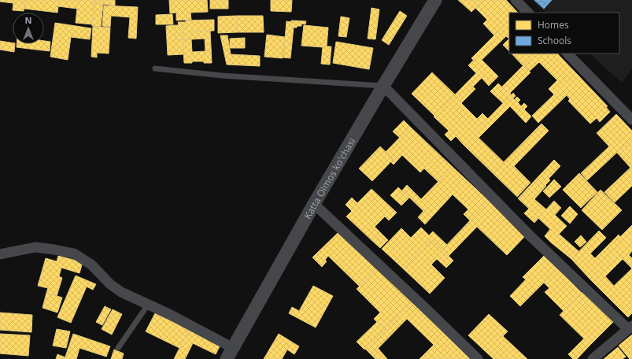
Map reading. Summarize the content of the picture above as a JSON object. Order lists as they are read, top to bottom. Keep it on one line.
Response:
{"streets":{"street":["Katta Olmos ko'chasi"]},"legend":["Homes","Schools"],"north":"top"}
